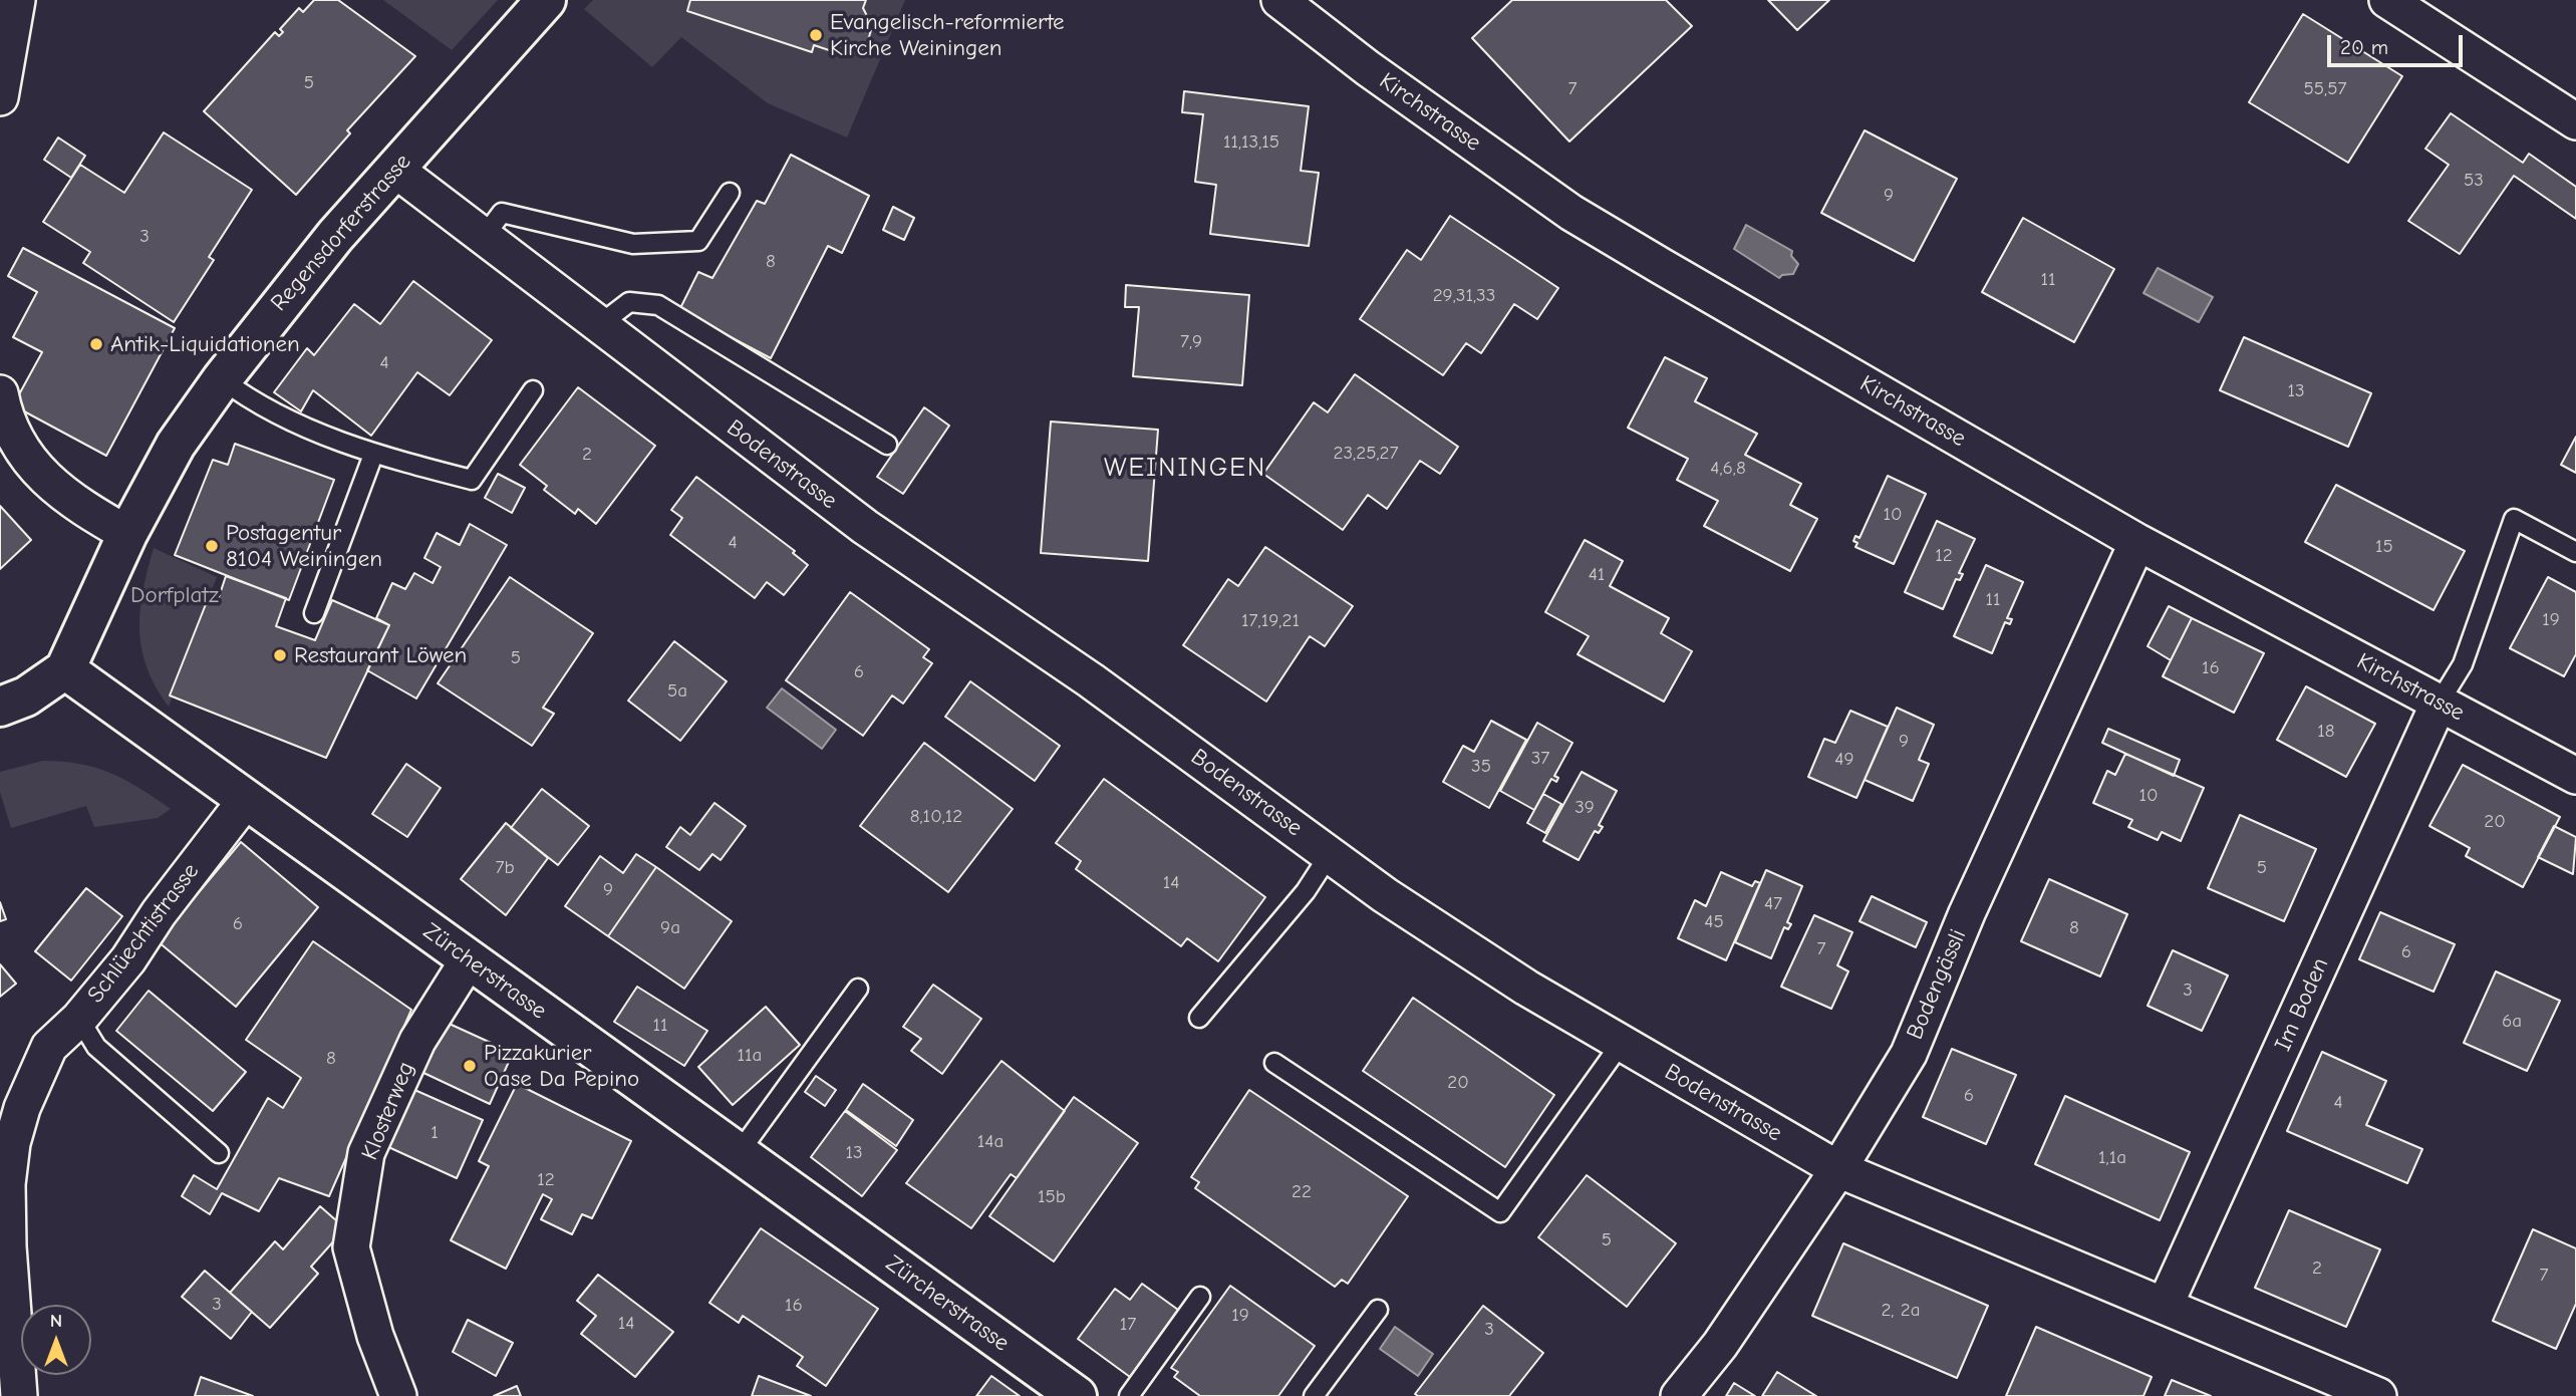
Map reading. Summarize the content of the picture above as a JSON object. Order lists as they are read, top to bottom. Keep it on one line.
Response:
{"streets":{"street":["Kirchstrasse","Regensdorferstrasse","Bodenstrasse","Schlüechtistrasse","Zürcherstrasse","Bodengässli","Im Boden","Klosterweg"]},"crossings":[["Kirchstrasse","Bodengässli"],["Kirchstrasse","Im Boden"],["Regensdorferstrasse","Bodenstrasse"],["Regensdorferstrasse","Zürcherstrasse"],["Bodenstrasse","Bodengässli"],["Bodenstrasse","Im Boden"],["Schlüechtistrasse","Zürcherstrasse"],["Zürcherstrasse","Klosterweg"]],"districts":["WEININGEN"],"parks":["Dorfplatz"],"places":["Evangelisch-reformierte Kirche Weiningen","Antik-Liquidationen","Postagentur 8104 Weiningen","Restaurant Löwen","Pizzakurier Oase Da Pepino"],"house_numbers":["5","7","55,57","11,13,15","53","9","3","8","11","29,31,33","7,9","4","13","23,25,27","2","4,6,8","10","4","15","12","41","11","19","17,19,21","5","16","6","5a","18","9","37","49","35","10","39","8,10,12","20","7b","5","14","9","47","45","6","9a","8","7","6","3","6a","11","11a","8","20","6","4","1","14a","13","1,1a","12","22","15b","5","2","7","3","16","2, 2a","19","14","17","3"],"scale_bar":"20 m","north":"top"}
